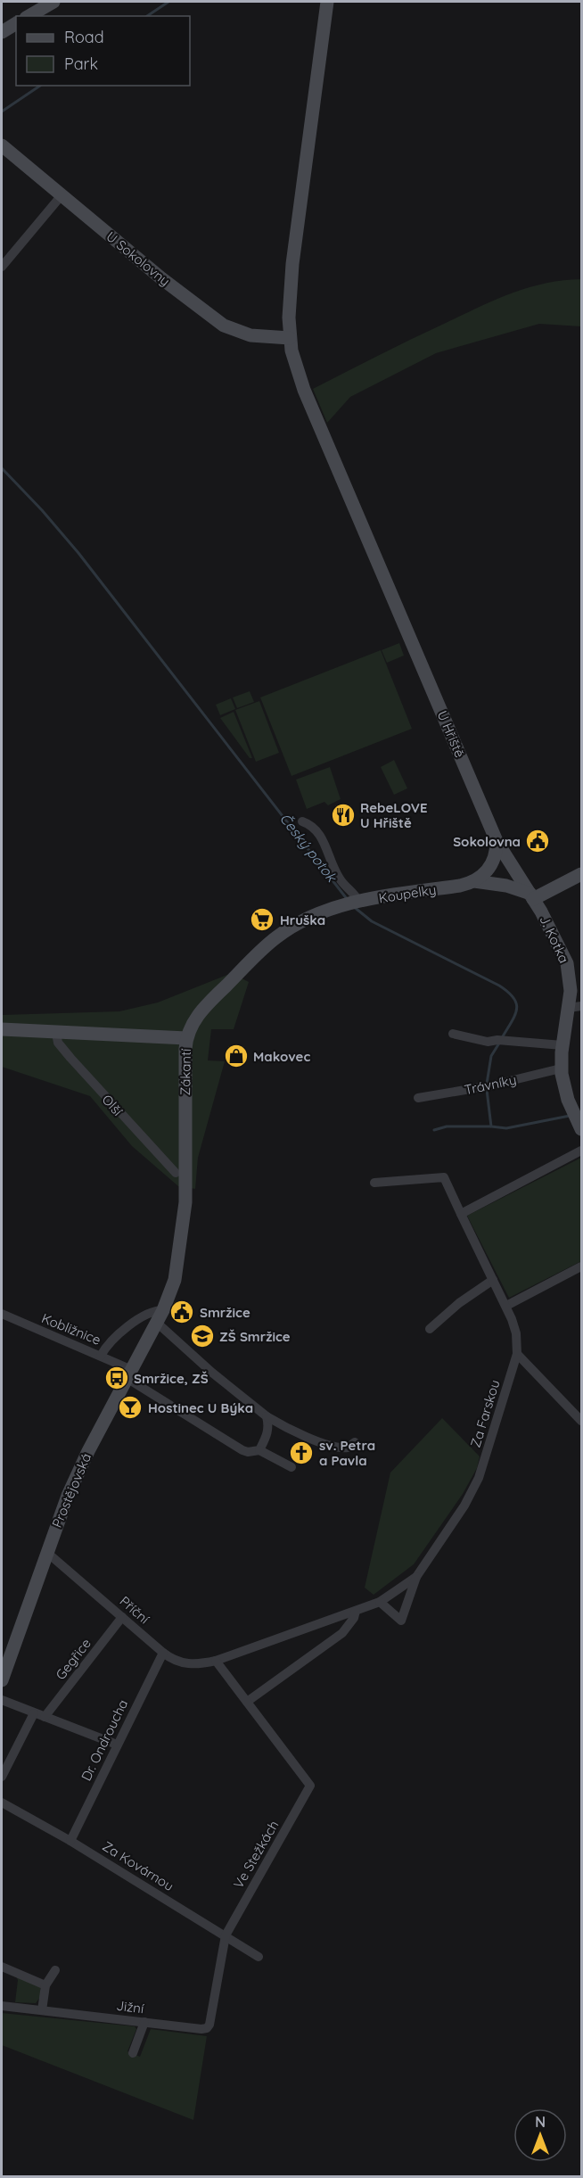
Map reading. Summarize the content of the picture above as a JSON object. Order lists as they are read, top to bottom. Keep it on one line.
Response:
{"streets":{"main road":["U Sokolovny","U Hřiště","Koupelky","J. Kotka","Zákantí","Prostějovská"],"street":["Trávníky","Olší","Kobližnice","Za Farskou","Příční","Gegřice","Dr. Ondroucha","Ve Stežkách","Za Kovárnou","Jižní"]},"crossings":[["U Sokolovny","U Hřiště"],["Koupelky","J. Kotka"],["Koupelky","Zákantí"],["Zákantí","Prostějovská"],["Kobližnice","Prostějovská"],["Za Farskou","Příční"],["Prostějovská","Příční"],["Příční","Gegřice"],["Příční","Dr. Ondroucha"],["Dr. Ondroucha","Za Kovárnou"],["Ve Stežkách","Za Kovárnou"],["Ve Stežkách","Jižní"],["Za Kovárnou","Jižní"]],"water":["Český potok"],"places":{"restaurant":["RebeLOVE U Hřiště"],"public building":["Sokolovna","Smržice"],"supermarket":["Hruška"],"shop":["Makovec"],"school or university":["ZŠ Smržice"],"bus stop":["Smržice, ZŠ"],"bar":["Hostinec U Býka"],"church":["sv. Petra a Pavla"]},"legend":["Road","Park"],"north":"top"}
